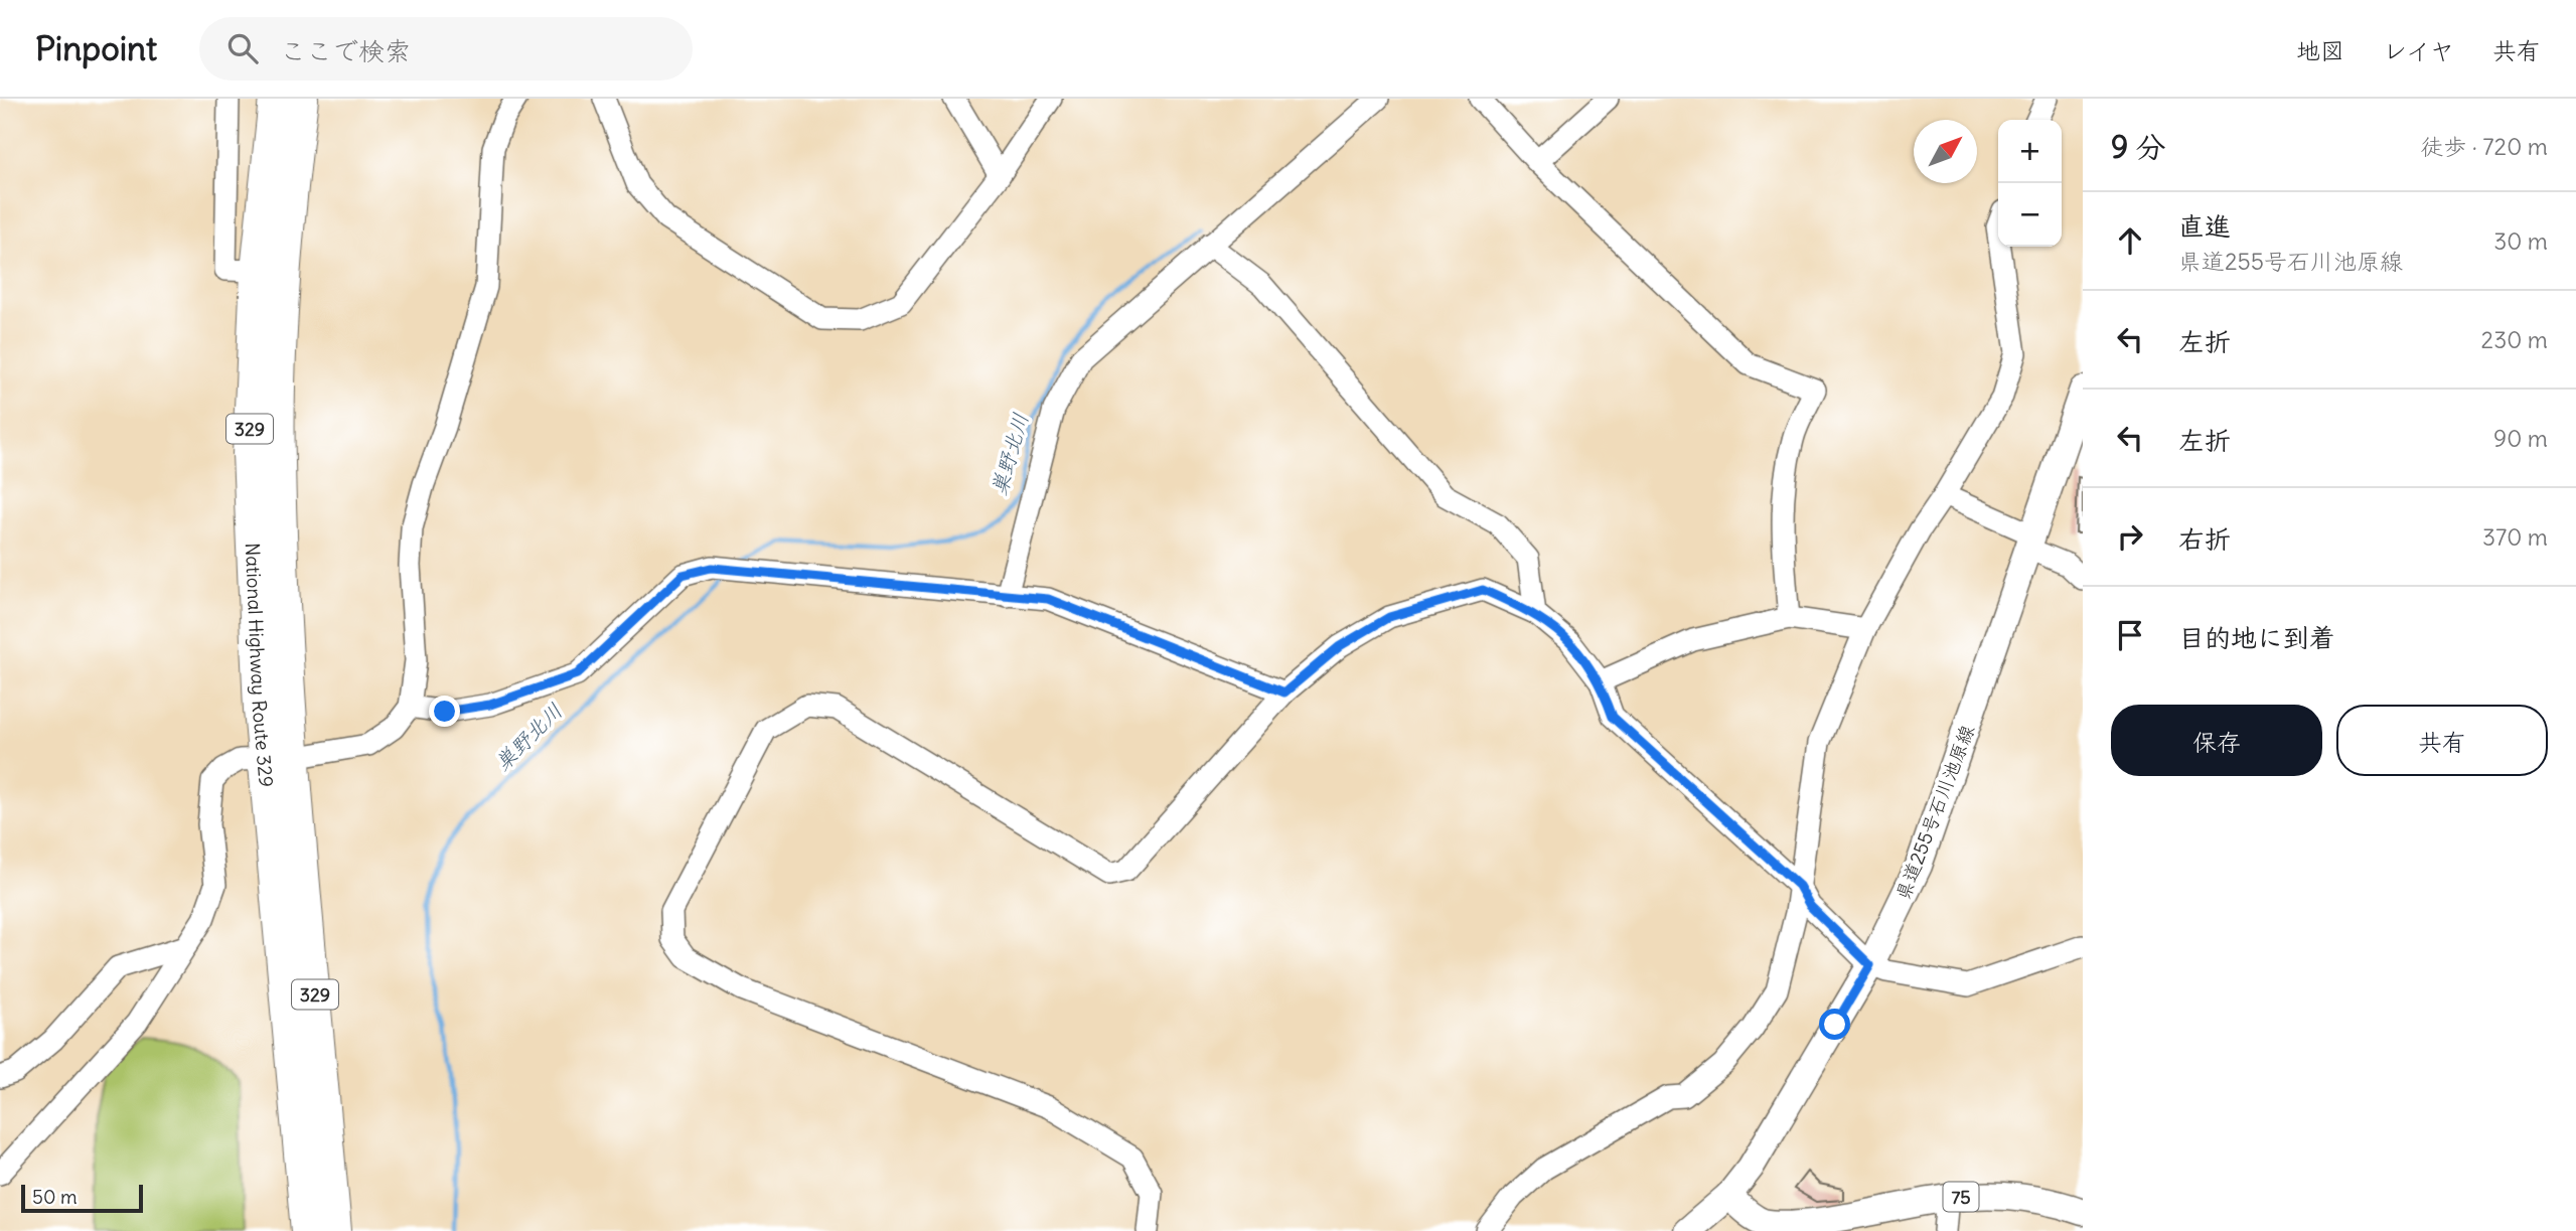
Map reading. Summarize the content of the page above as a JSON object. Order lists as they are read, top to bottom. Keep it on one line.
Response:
{"streets":{"highway":["329","National Highway Route 329"],"main road":["県道255号石川池原線","75"]},"crossings":[["県道255号石川池原線","75"]],"water":["巣野北川"],"scale_bar":"50 m","north":"top right","page":{"header":"Pinpoint","search":"ここで検索","nav":["地図","レイヤ","共有"],"heading":["9 分","徒歩 · 720 m"],"map_buttons":["+","−"],"list":[["直進","県道255号石川池原線","30 m"],["左折","230 m"],["左折","90 m"],["右折","370 m"],"目的地に到着"],"buttons":["保存","共有"],"scale":"50 m"}}
